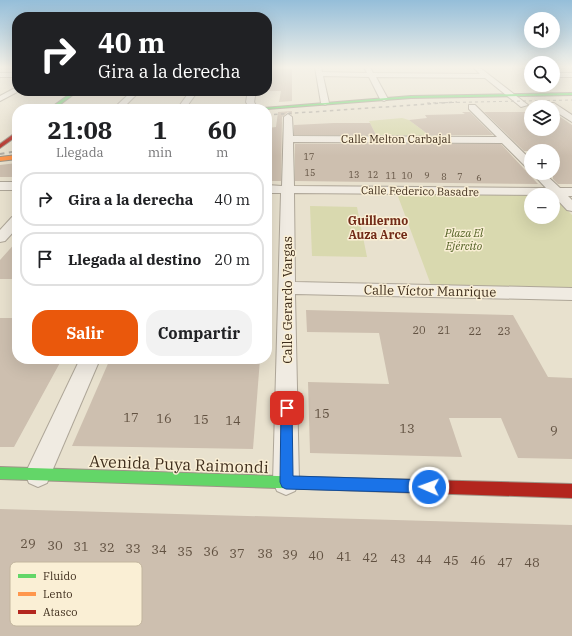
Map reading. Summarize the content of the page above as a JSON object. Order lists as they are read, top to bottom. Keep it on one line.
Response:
{"streets":{"main road":["Avenida Puya Raimondi"],"street":["Calle Melton Carbajal","Calle Federico Basadre","Calle Víctor Manrique","Calle Gerardo Vargas"]},"crossings":[["Calle Melton Carbajal","Calle Gerardo Vargas"],["Calle Federico Basadre","Calle Gerardo Vargas"],["Calle Víctor Manrique","Calle Gerardo Vargas"],["Calle Gerardo Vargas","Avenida Puya Raimondi"]],"districts":["Guillermo Auza Arce"],"parks":["Plaza El Ejército"],"house_numbers":["17","15","13","12","11","10","9","8","7","6","20","21","22","23","15","17","16","15","14","13","9","29","30","31","32","33","34","35","36","37","38","39","40","41","42","43","44","45","46","47","48"],"legend":["Fluido","Lento","Atasco"],"page":{"map_buttons":["+","−"],"turn":["40 m","Gira a la derecha"],"eta":["21:08","Llegada","1","min","60","m"],"list":[{"name":"Gira a la derecha","value":"40 m"},{"name":"Llegada al destino","value":"20 m"}],"buttons":["Salir","Compartir"]}}
